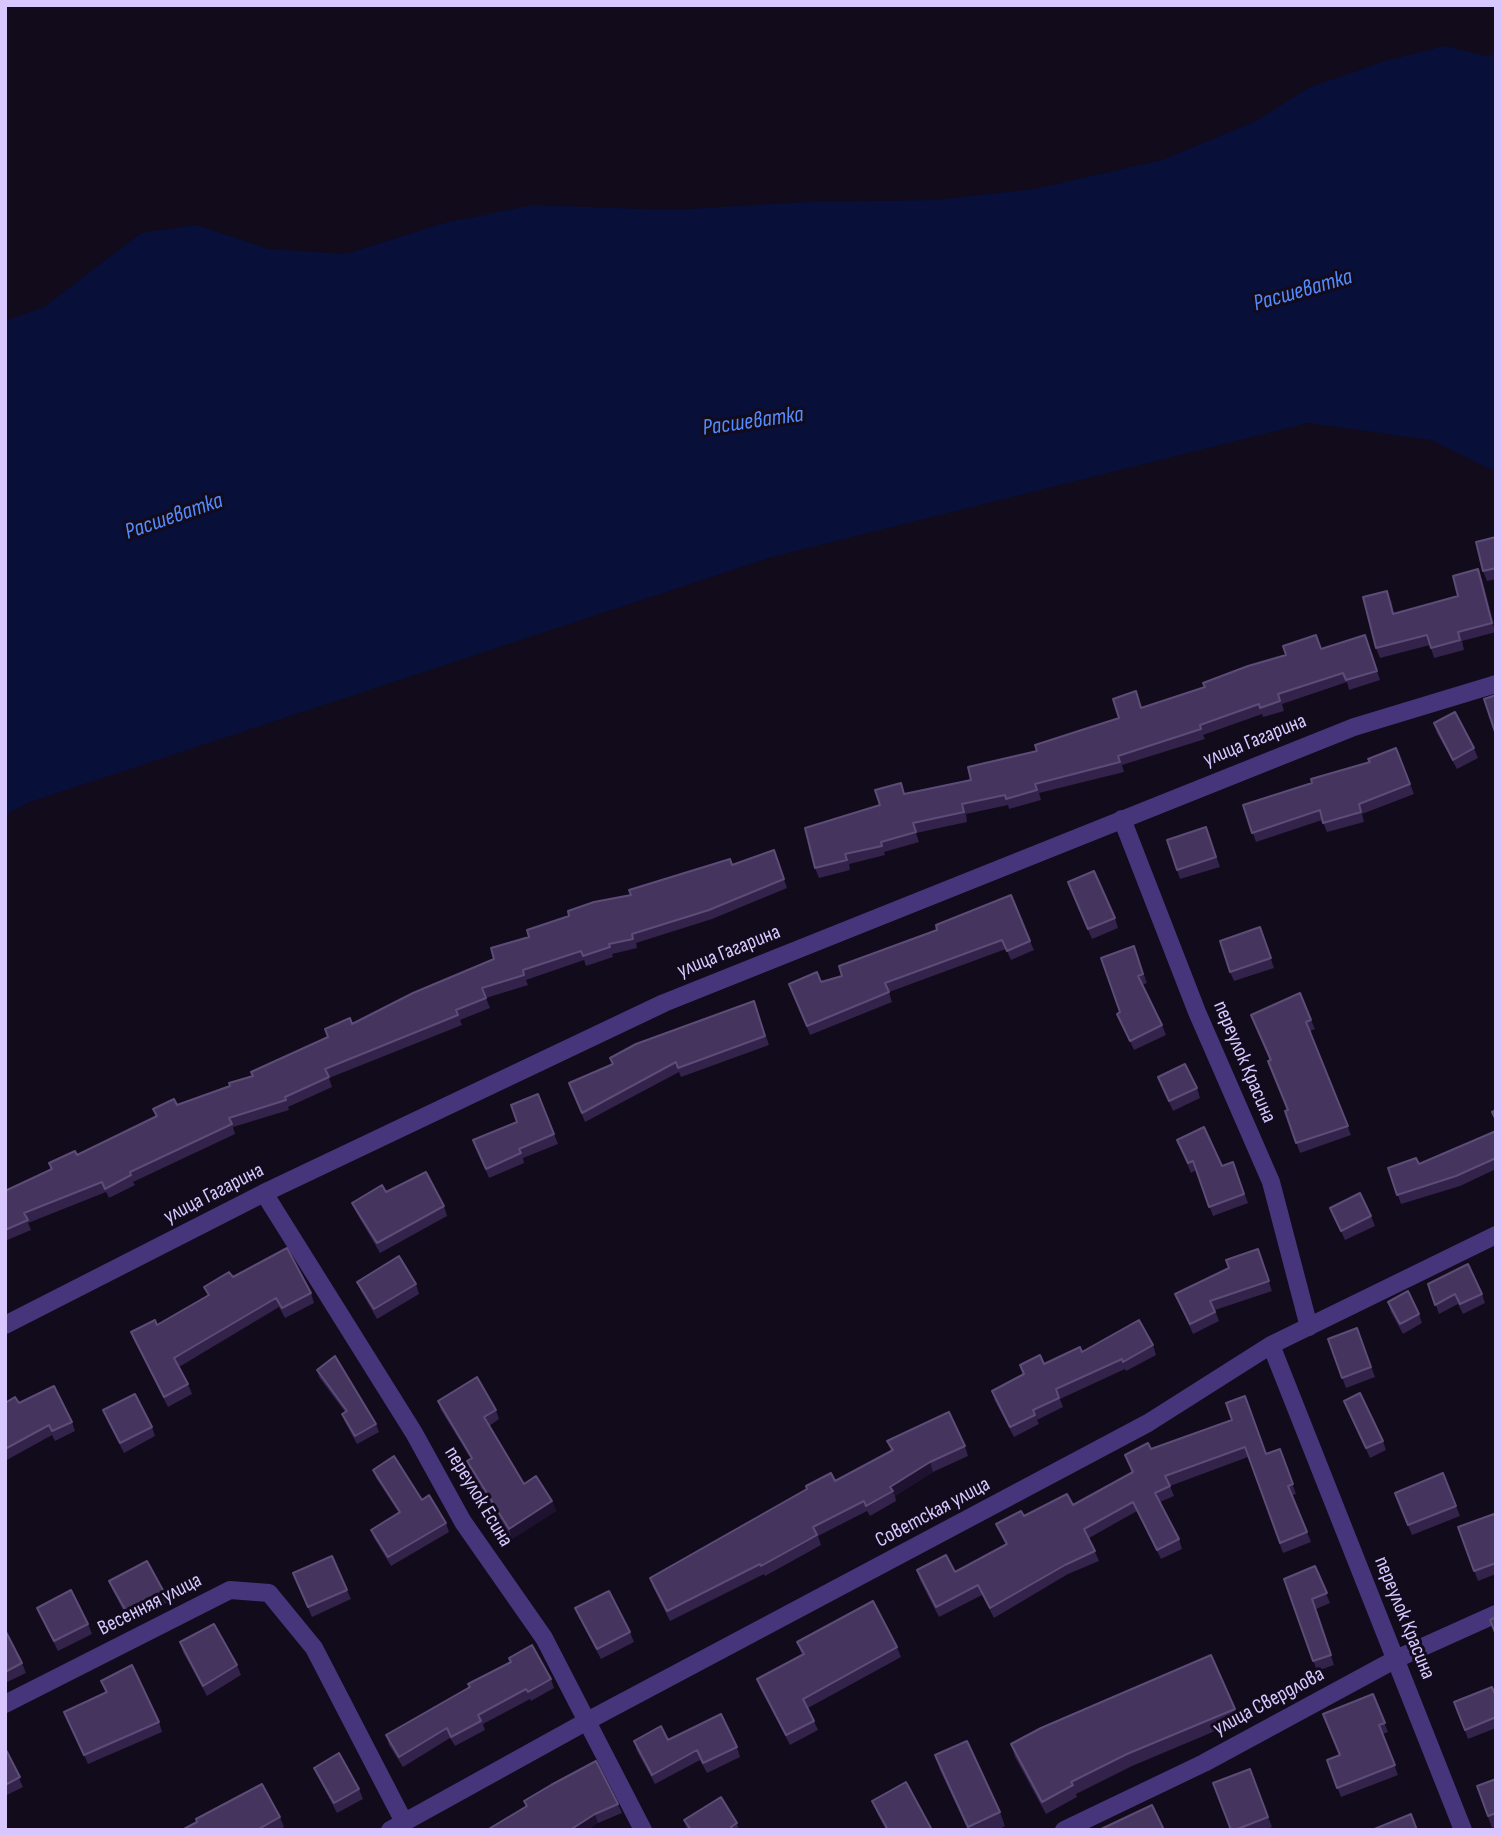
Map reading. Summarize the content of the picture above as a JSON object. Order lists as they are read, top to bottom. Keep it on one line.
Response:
{"streets":{"street":["улица Гагарина","переулок Красина","переулок Есина","Советская улица","Весенняя улица","улица Свердлова"]},"crossings":[["улица Гагарина","переулок Красина"],["улица Гагарина","переулок Есина"],["переулок Красина","Советская улица"],["переулок Красина","улица Свердлова"],["переулок Есина","Советская улица"],["Советская улица","Весенняя улица"]],"water":["Расшеватка"]}
